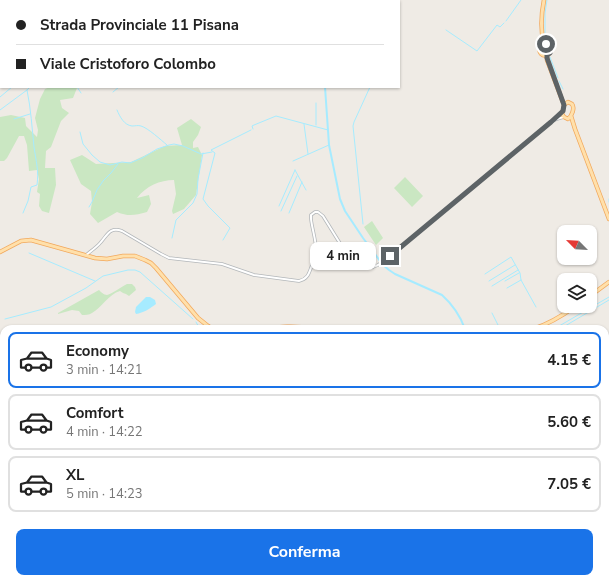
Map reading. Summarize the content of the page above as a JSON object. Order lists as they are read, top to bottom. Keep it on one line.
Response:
{"north":"top left","page":{"banner":["Strada Provinciale 11 Pisana","Viale Cristoforo Colombo"],"bubble":"4 min","list":[{"name":"Economy","note":"3 min · 14:21","value":"4.15 €"},{"name":"Comfort","note":"4 min · 14:22","value":"5.60 €"},{"name":"XL","note":"5 min · 14:23","value":"7.05 €"}],"buttons":"Conferma"}}
